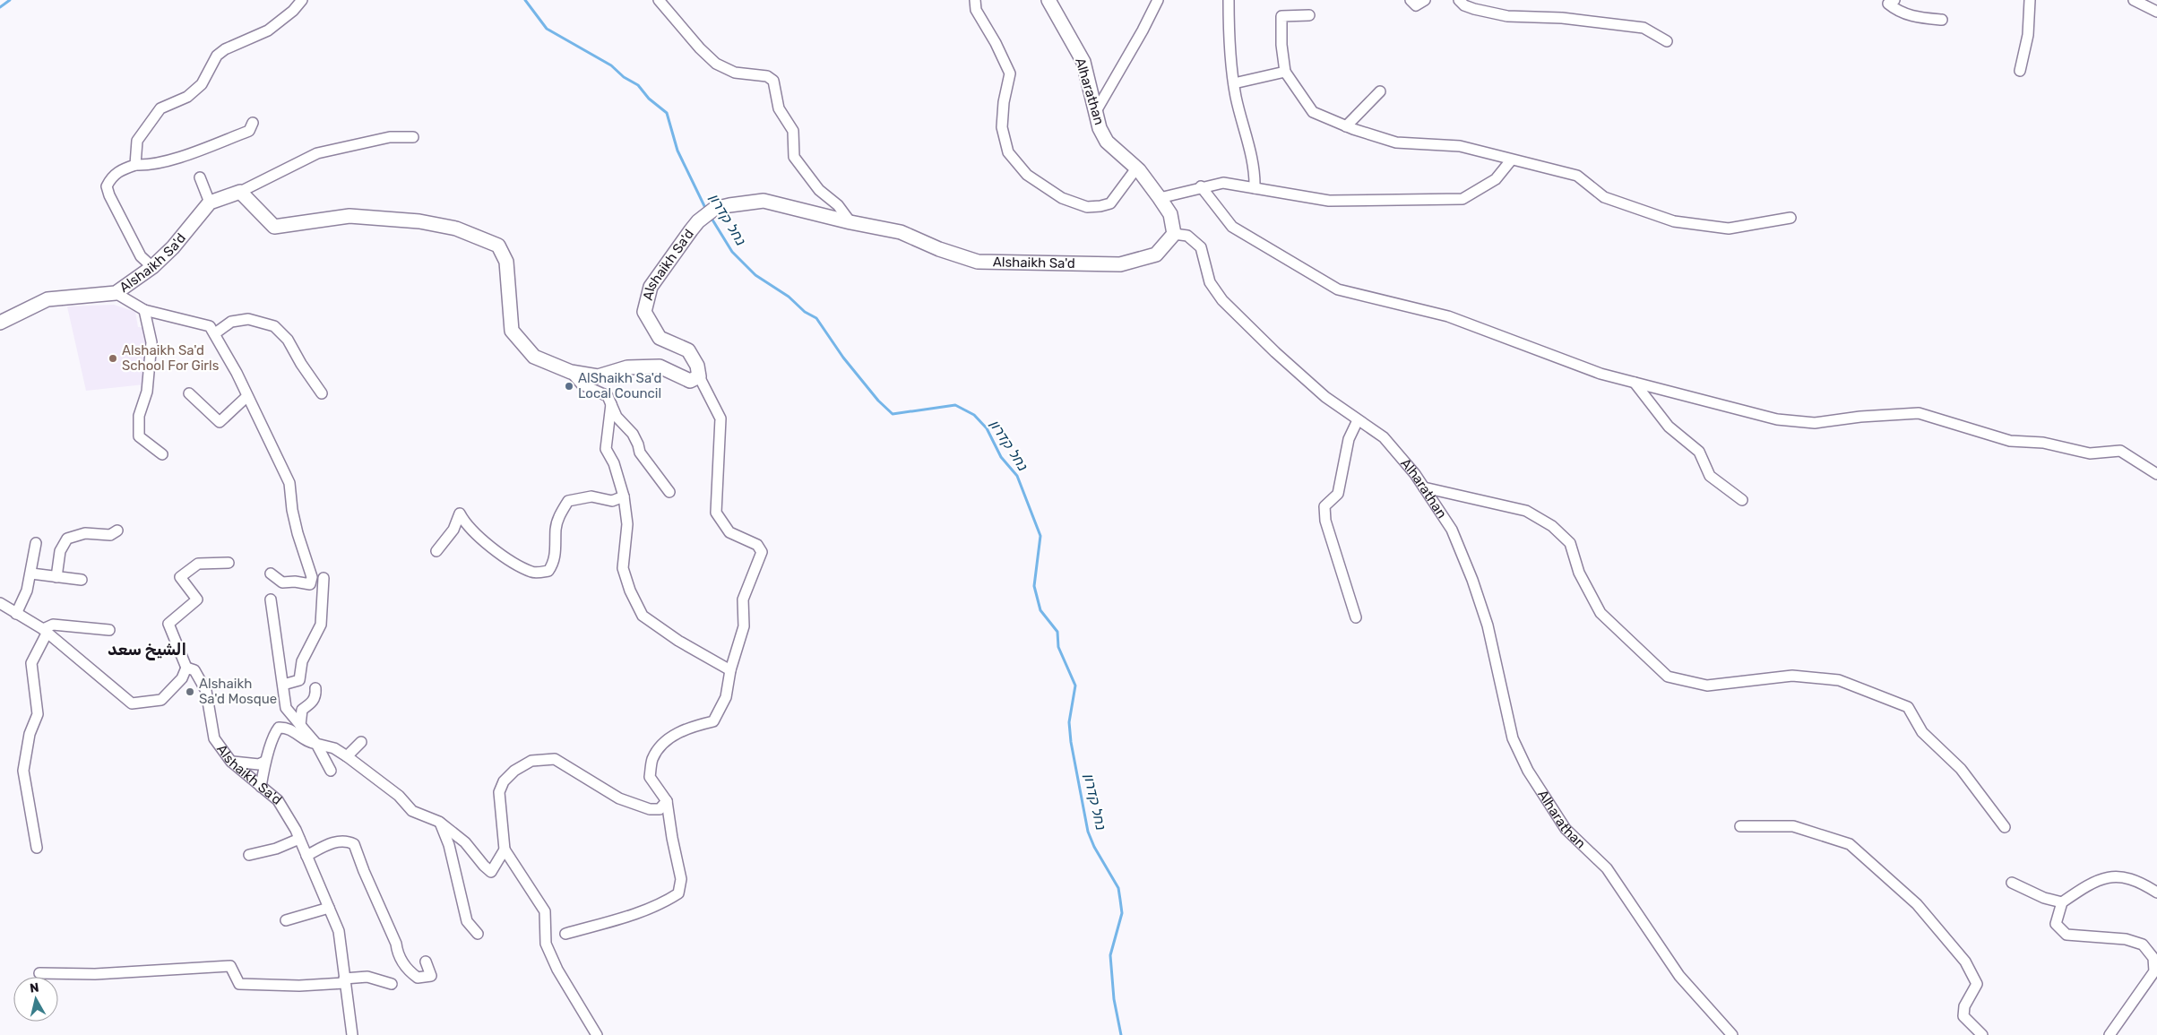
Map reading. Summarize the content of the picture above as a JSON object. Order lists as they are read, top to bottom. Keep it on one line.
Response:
{"streets":{"street":["Alharathan","Alshaikh Sa'd"]},"crossings":[["Alharathan","Alshaikh Sa'd"]],"districts":["الشيخ سعد"],"water":["נחל קדרון"],"places":["Alshaikh Sa'd School For Girls","AlShaikh Sa'd Local Council","Alshaikh Sa'd Mosque"],"north":"top"}
